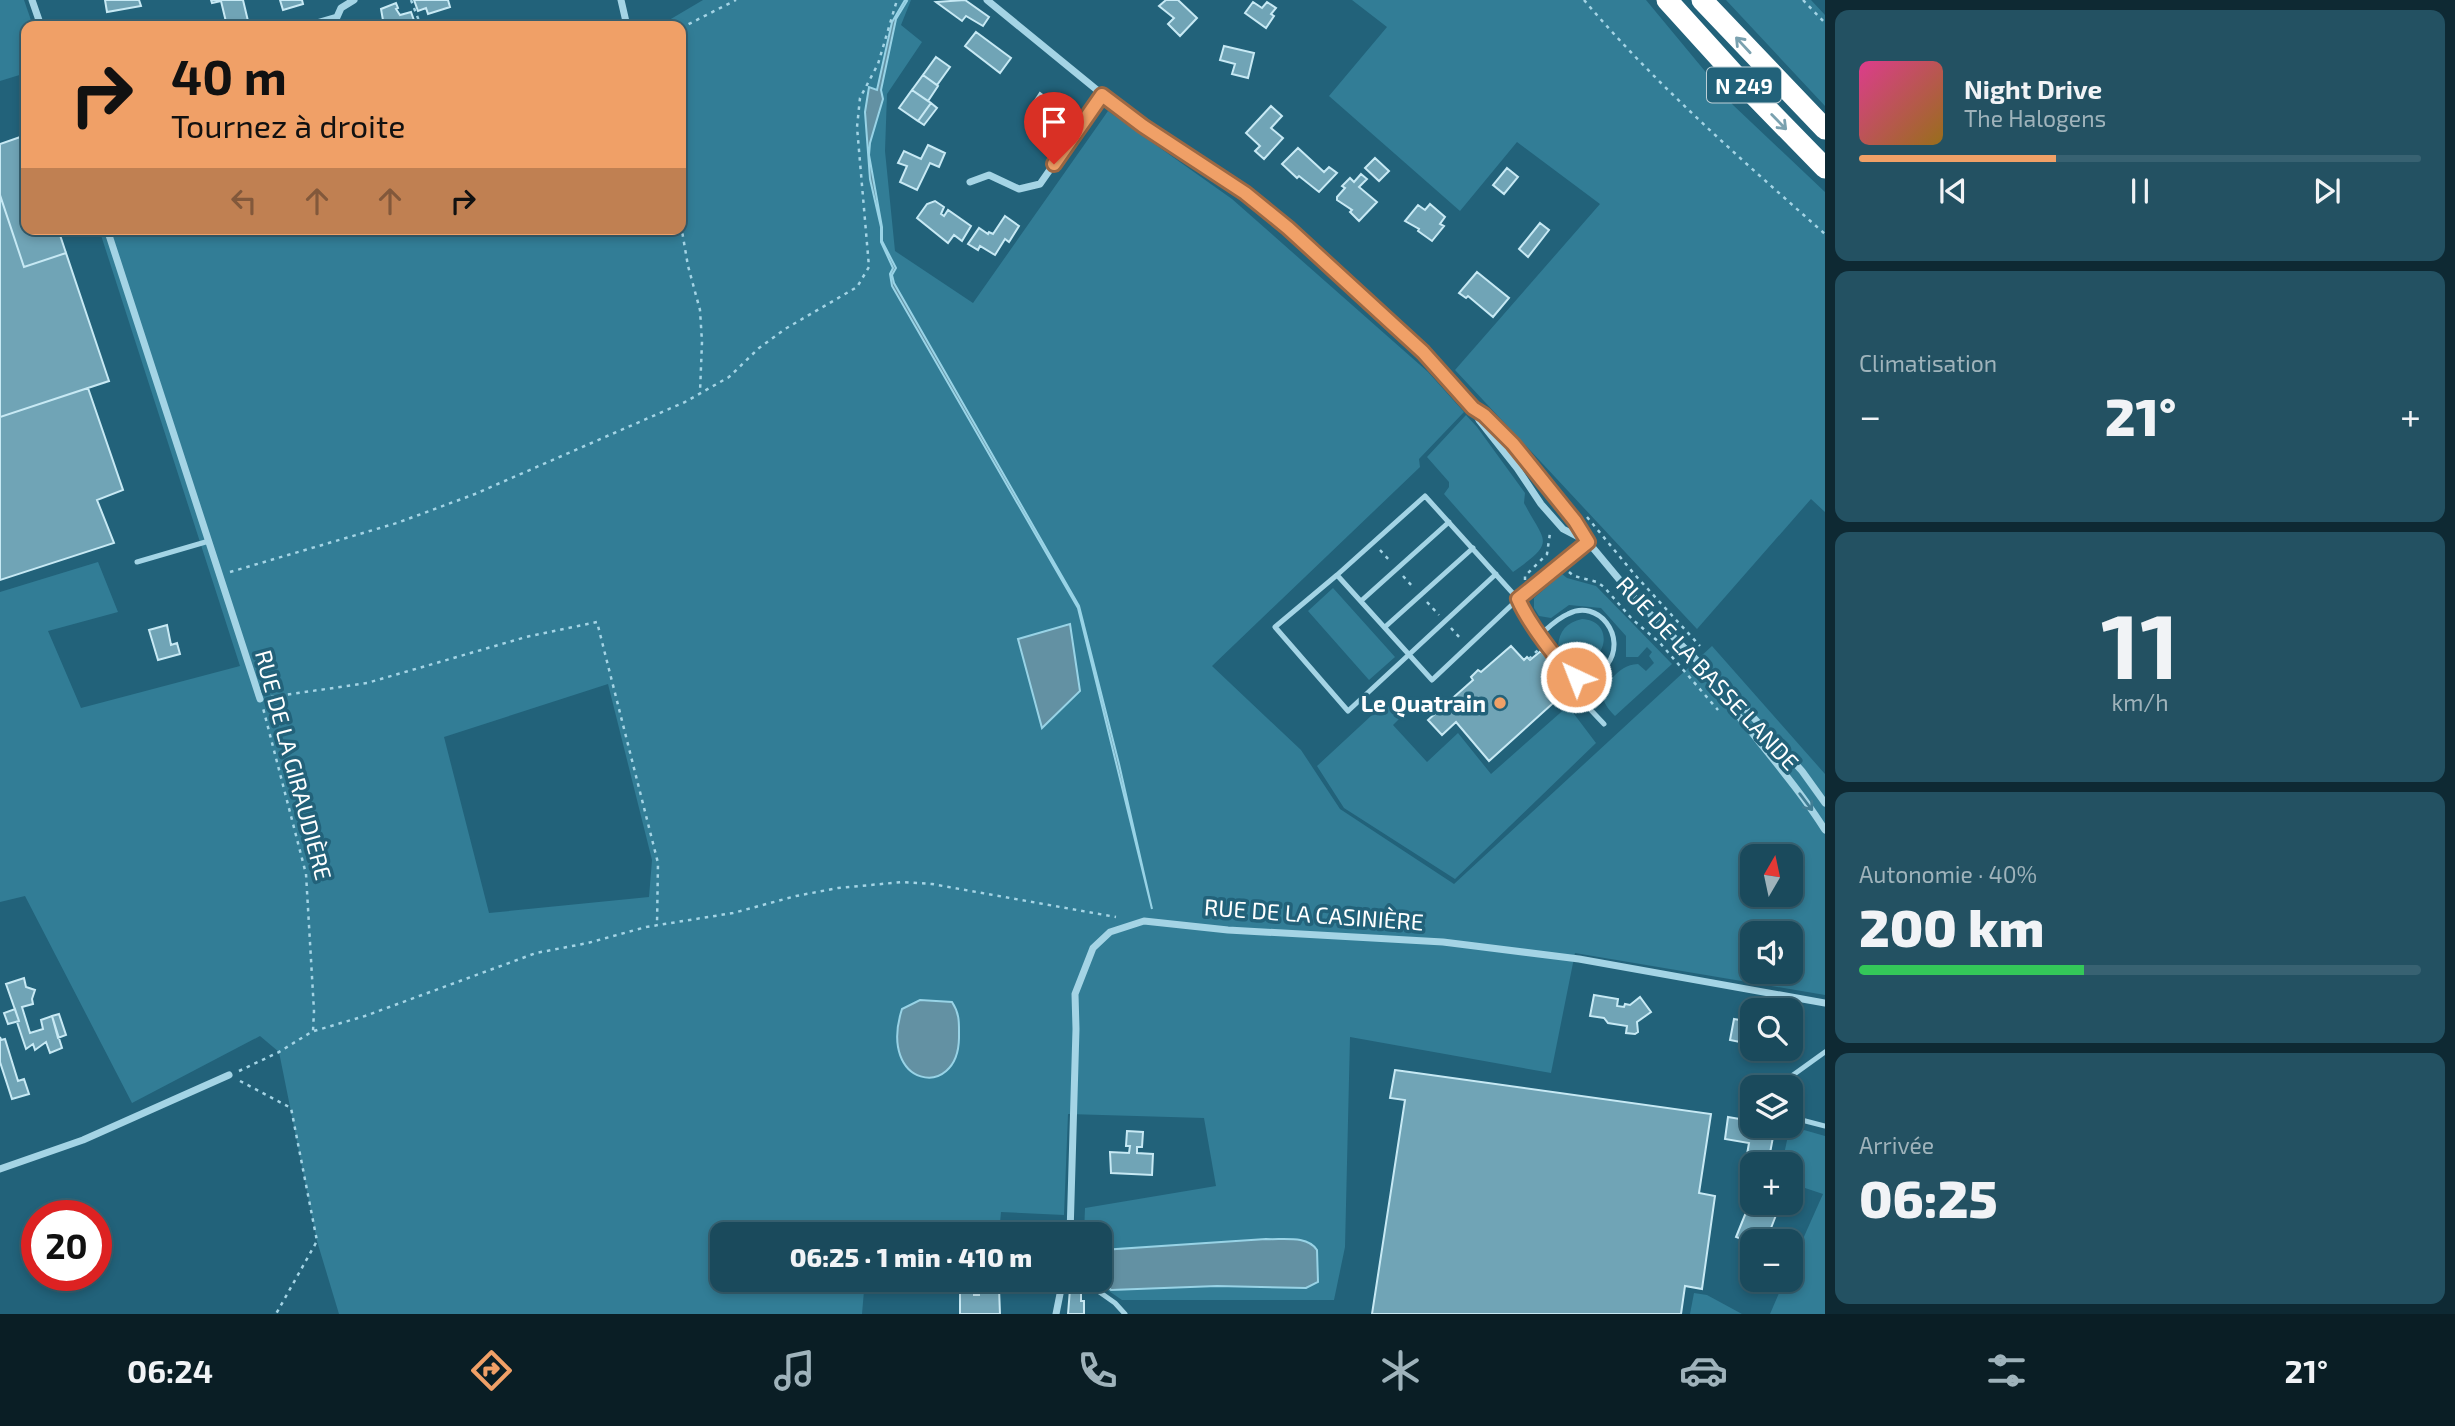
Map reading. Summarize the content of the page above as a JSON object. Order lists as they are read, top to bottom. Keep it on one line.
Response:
{"streets":{"highway":["N 249"],"street":["RUE DE LA BASSE LANDE","RUE DE LA GIRAUDIÈRE","RUE DE LA CASINIÈRE"]},"places":["Le Quatrain"],"north":"top","page":{"turn":["40 m","Tournez à droite"],"song":["Night Drive","The Halogens"],"tile":["Climatisation",["11","km/h"],["Autonomie · 40%","200 km"],["Arrivée","06:25"]],"heat":["−","21°","+"],"map_buttons":["+","−"],"limit":"20","trip":"06:25 · 1 min · 410 m","tabs":["06:24","21°"]}}
